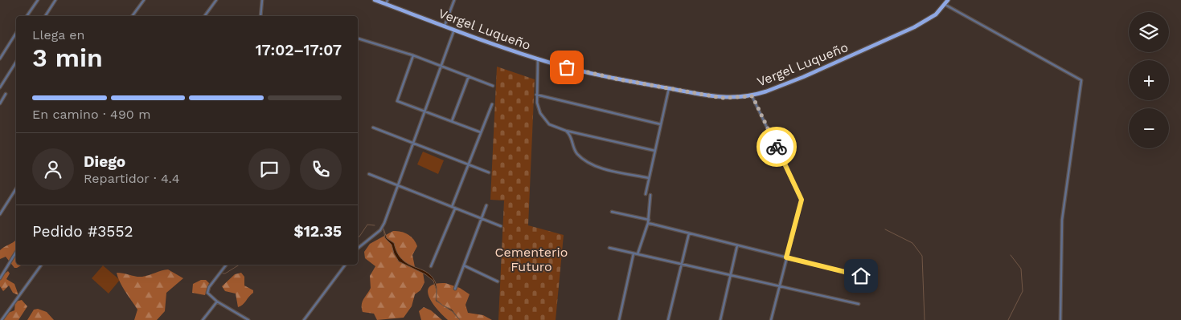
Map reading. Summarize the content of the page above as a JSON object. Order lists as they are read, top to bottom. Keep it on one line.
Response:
{"streets":{"main road":["Vergel Luqueño"]},"parks":["Cementerio Futuro"],"page":{"map_buttons":["+","−"],"heading":["3 min","Llega en","17:02–17:07"],"panel":["Diego","Repartidor · 4.4","Pedido #3552","$12.35"],"bar":"En camino · 490 m"}}
